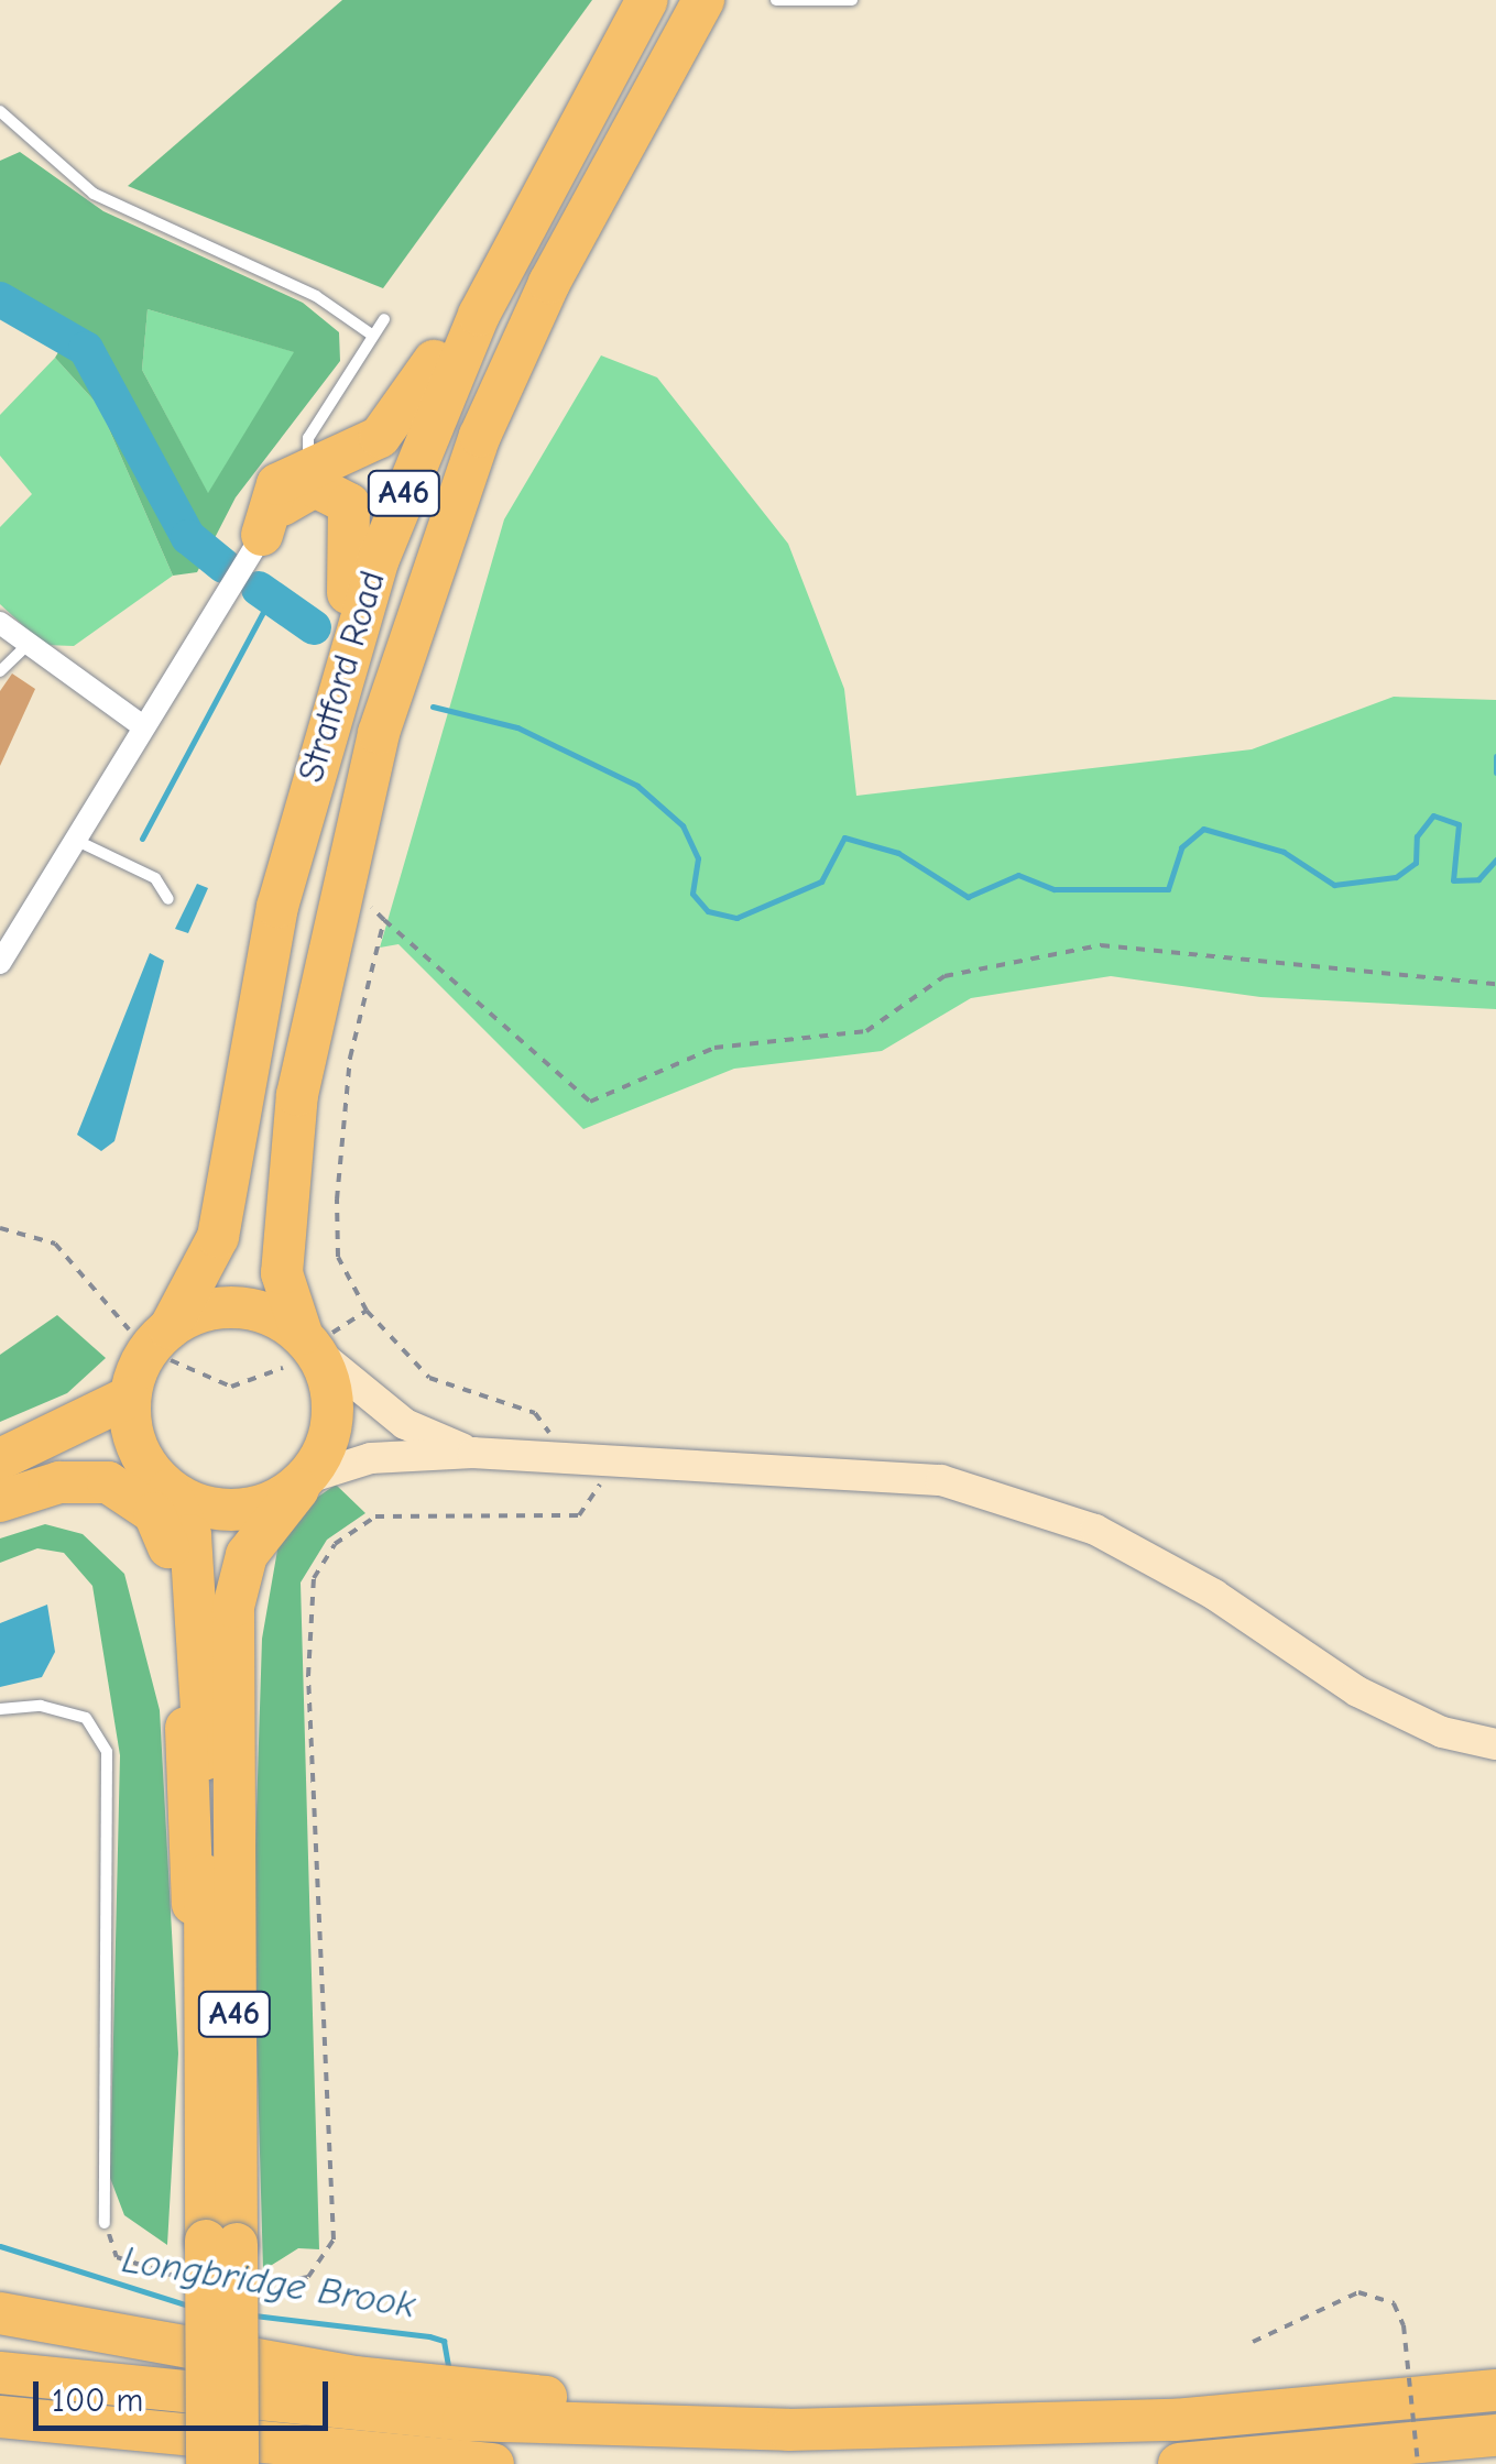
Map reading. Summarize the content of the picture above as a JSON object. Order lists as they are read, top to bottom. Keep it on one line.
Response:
{"streets":{"highway":["A46","Stratford Road"]},"crossings":[["A46","Stratford Road"]],"water":["Longbridge Brook"],"scale_bar":"100 m"}
